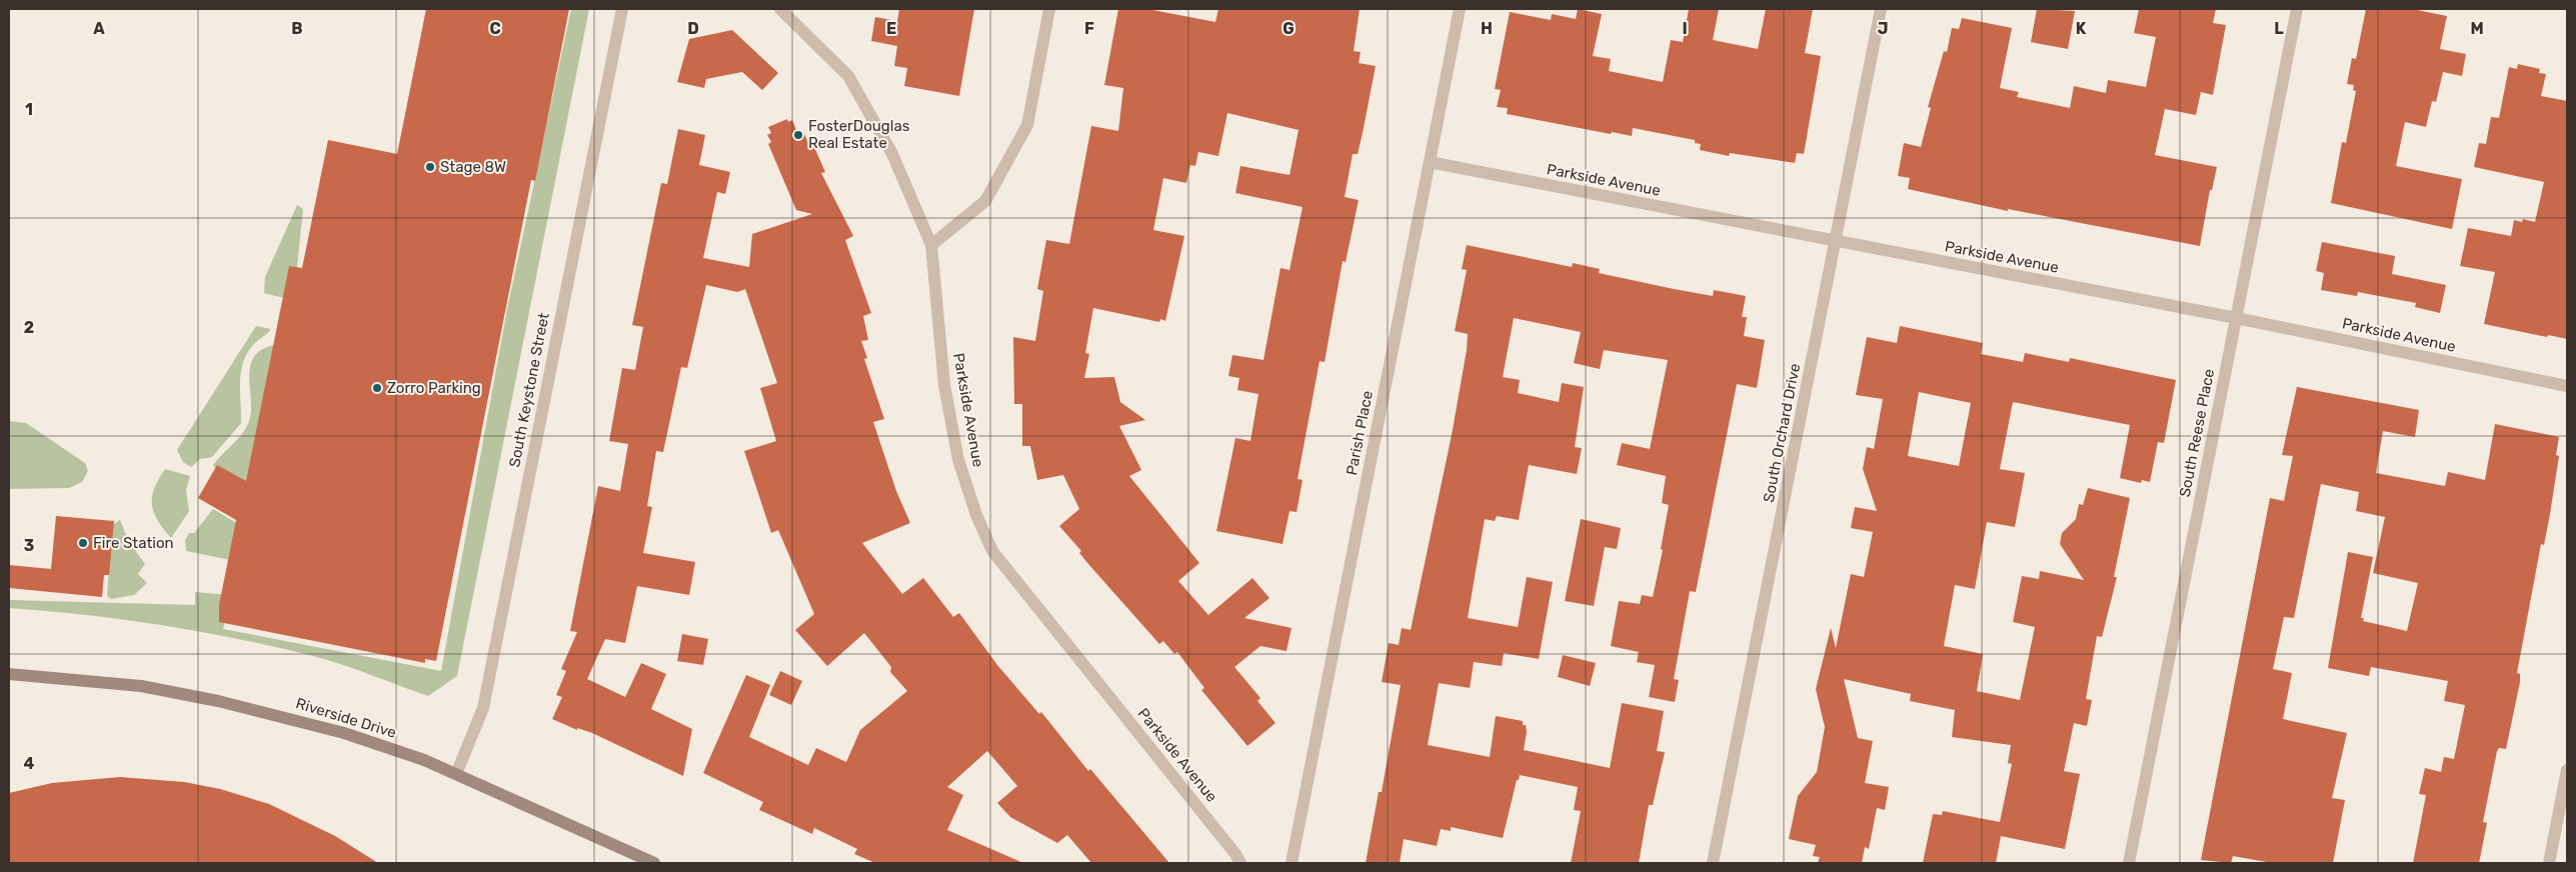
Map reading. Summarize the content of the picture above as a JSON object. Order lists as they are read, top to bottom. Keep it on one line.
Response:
{"streets":{"main road":["Riverside Drive"],"street":["Parkside Avenue","South Keystone Street","Parish Place","South Orchard Drive","South Reese Place"]},"crossings":[["Parkside Avenue","Parish Place"],["Parkside Avenue","South Orchard Drive"],["Parkside Avenue","South Reese Place"],["South Keystone Street","Riverside Drive"]],"places":["FosterDouglas Real Estate","Stage 8W","Zorro Parking","Fire Station"],"grid":{"columns":["A","B","C","D","E","F","G","H","I","J","K","L","M"],"rows":["1","2","3","4"]}}
